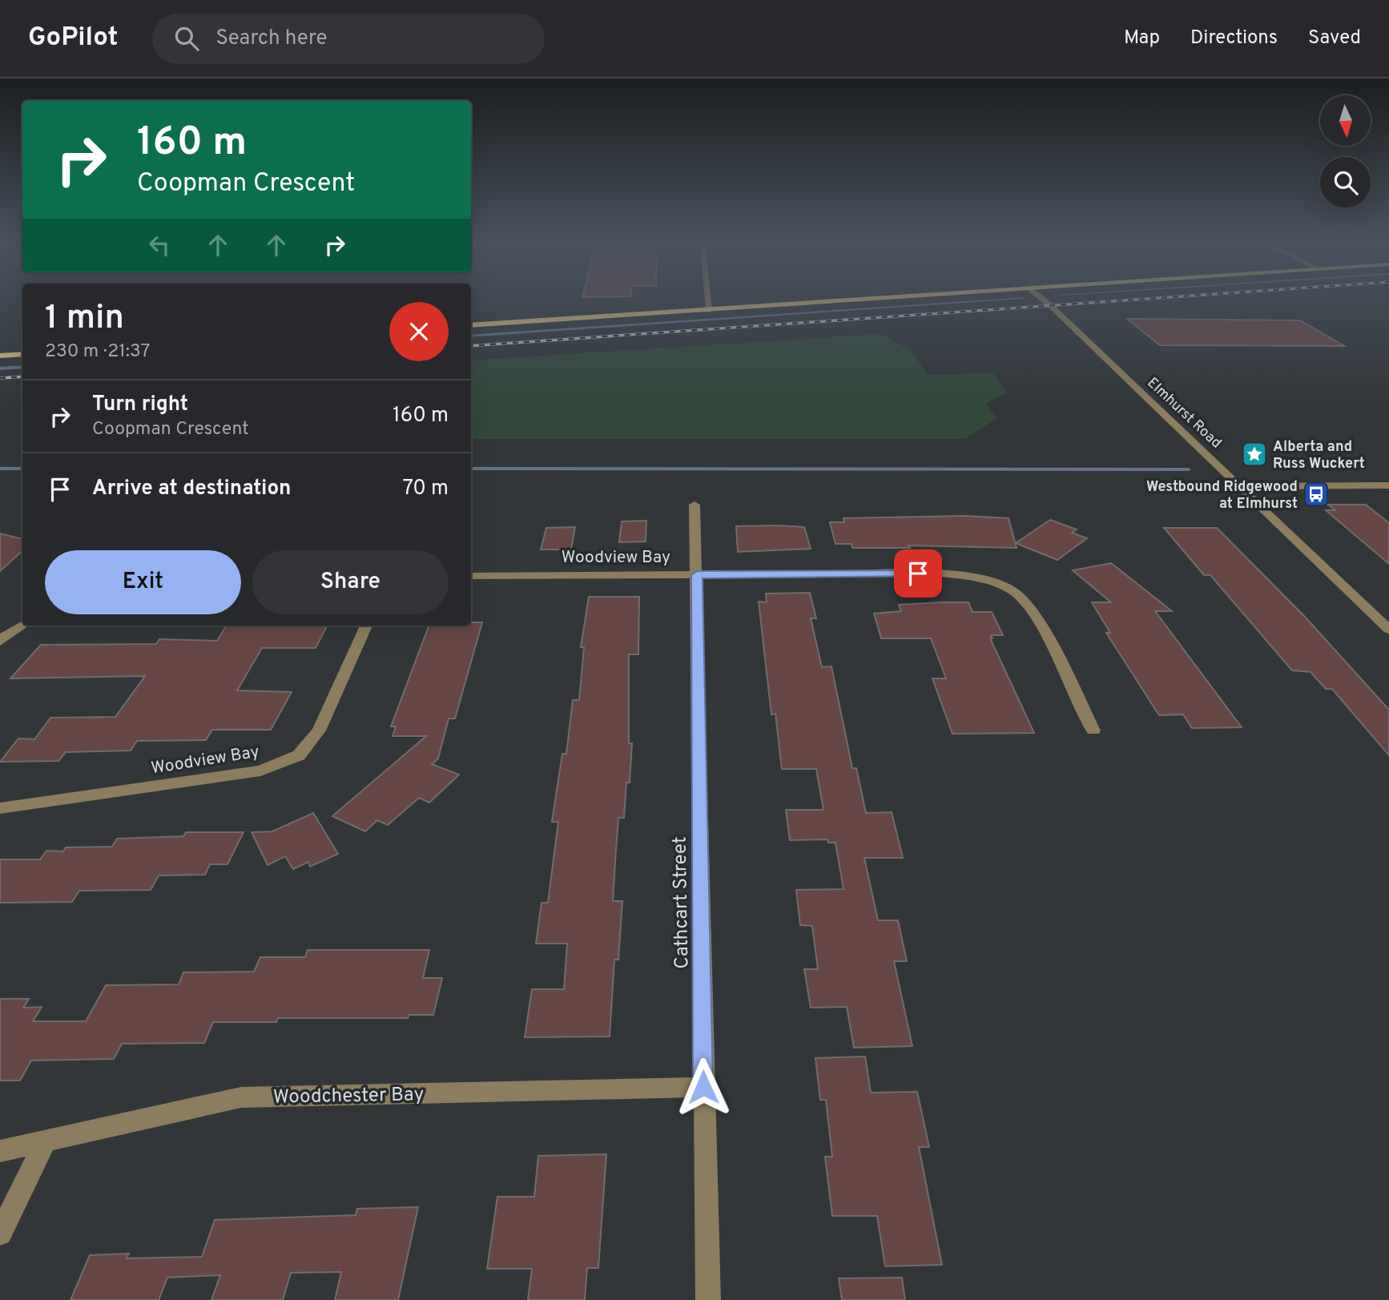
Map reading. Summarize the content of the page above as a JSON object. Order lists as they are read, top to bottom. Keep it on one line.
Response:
{"streets":{"street":["Elmhurst Road","Woodview Bay","Cathcart Street","Woodchester Bay"]},"crossings":[["Woodview Bay","Cathcart Street"],["Cathcart Street","Woodchester Bay"]],"places":{"place":["Alberta and Russ Wuckert"],"bus stop":["Westbound Ridgewood at Elmhurst"]},"north":"bottom","page":{"header":"GoPilot","search":"Search here","nav":["Map","Directions","Saved"],"turn":["160 m","Coopman Crescent"],"heading":["1 min","230 m · 21:37"],"list":[{"name":"Turn right","note":"Coopman Crescent","value":"160 m"},{"name":"Arrive at destination","value":"70 m"}],"buttons":["Exit","Share"]}}
